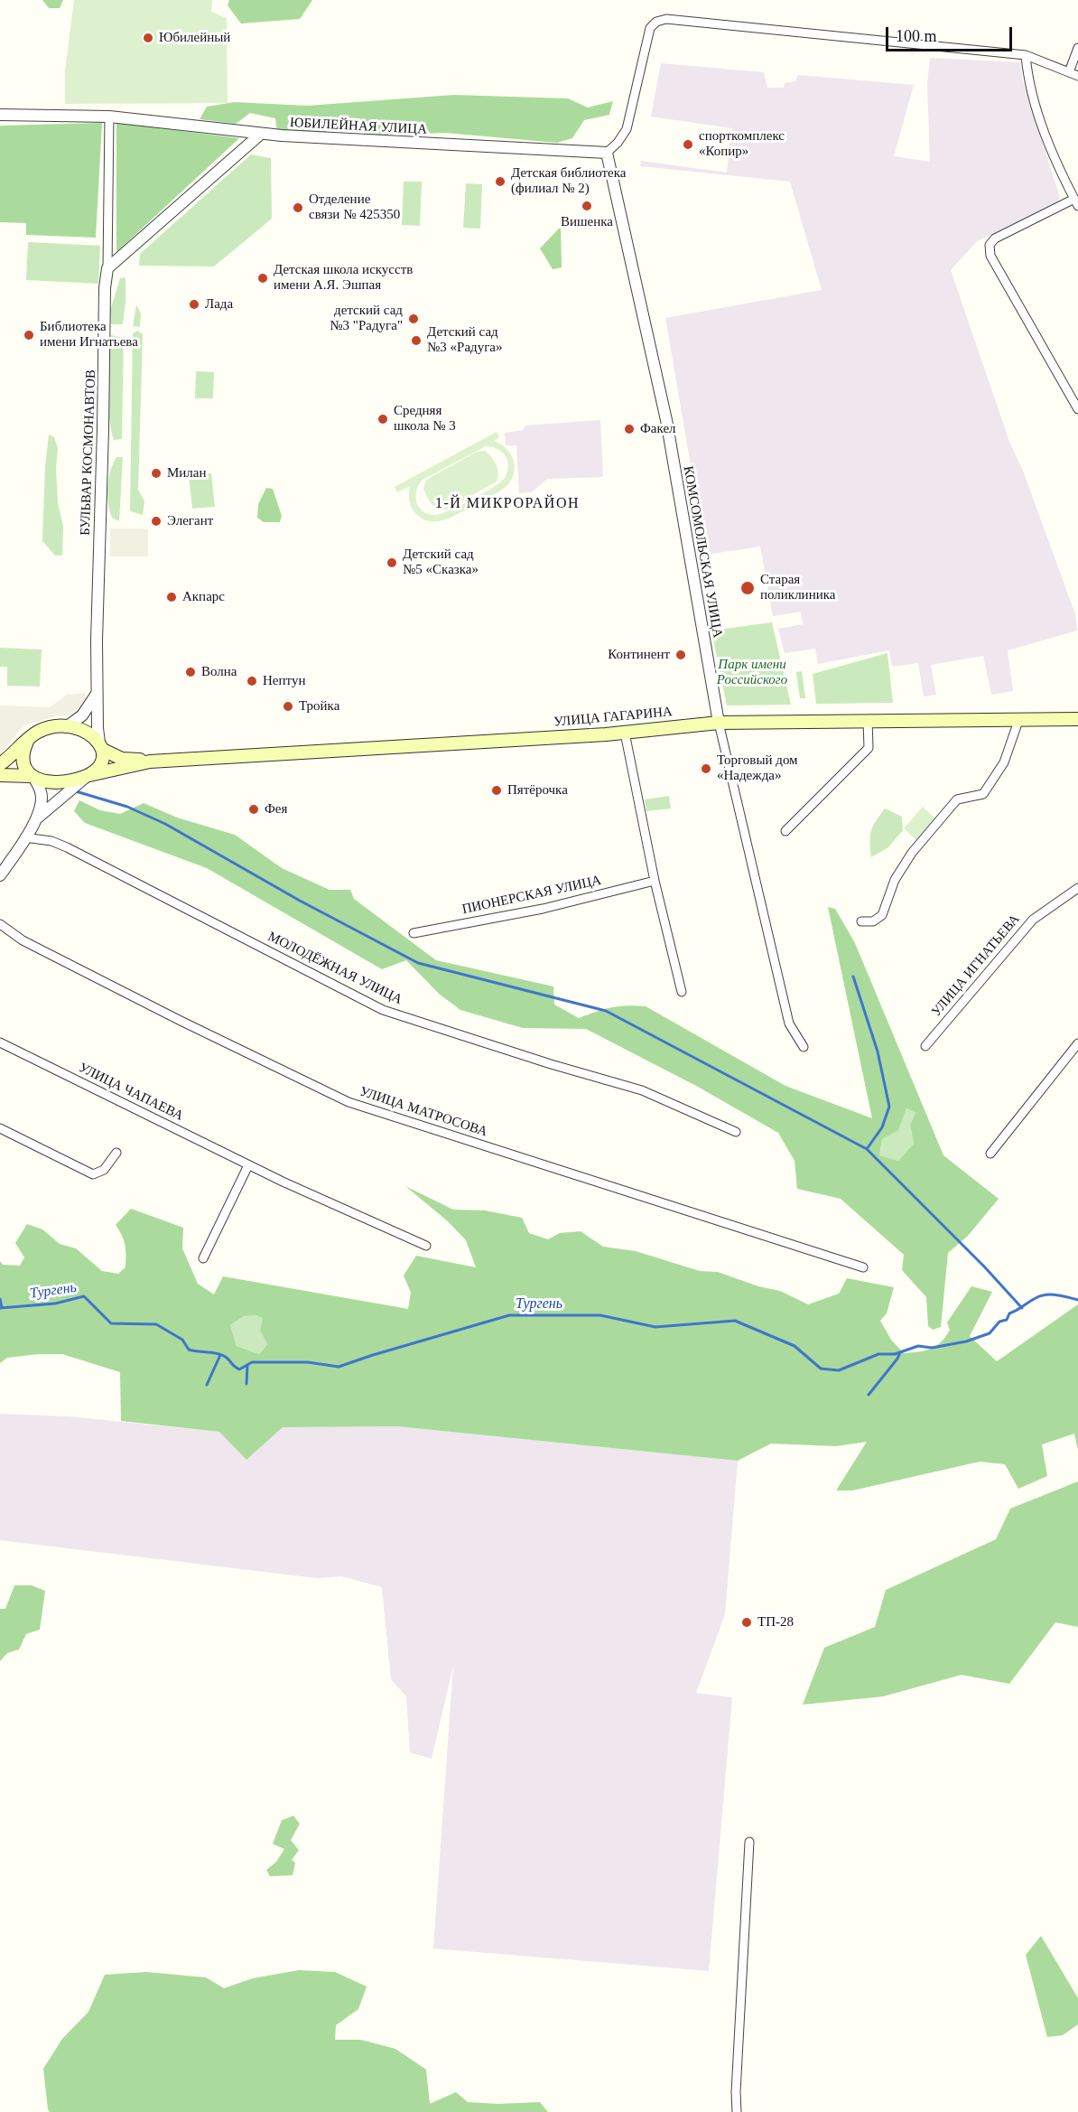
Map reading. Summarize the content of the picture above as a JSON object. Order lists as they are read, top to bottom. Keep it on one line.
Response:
{"streets":{"main road":["УЛИЦА ГАГАРИНА"],"street":["ЮБИЛЕЙНАЯ УЛИЦА","БУЛЬВАР КОСМОНАВТОВ","КОМСОМОЛЬСКАЯ УЛИЦА","ПИОНЕРСКАЯ УЛИЦА","УЛИЦА ИГНАТЬЕВА","МОЛОДЁЖНАЯ УЛИЦА","УЛИЦА ЧАПАЕВА","УЛИЦА МАТРОСОВА"]},"crossings":[["ЮБИЛЕЙНАЯ УЛИЦА","БУЛЬВАР КОСМОНАВТОВ"],["ЮБИЛЕЙНАЯ УЛИЦА","КОМСОМОЛЬСКАЯ УЛИЦА"],["БУЛЬВАР КОСМОНАВТОВ","УЛИЦА ГАГАРИНА"],["КОМСОМОЛЬСКАЯ УЛИЦА","УЛИЦА ГАГАРИНА"],["УЛИЦА ГАГАРИНА","МОЛОДЁЖНАЯ УЛИЦА"]],"districts":["1-Й МИКРОРАЙОН"],"water":["Тургень"],"parks":["Парк имени Российского"],"places":["Юбилейный","спорткомплекс «Копир»","Детская библиотека (филиал № 2)","Вишенка","Отделение связи № 425350","Детская школа искусств имени А.Я. Эшпая","Лада","детский сад №3 \"Радуга\"","Библиотека имени Игнатьева","Детский сад №3 «Радуга»","Средняя школа № 3","Факел","Милан","Элегант","Детский сад №5 «Сказка»","Старая поликлиника","Акпарс","Континент","Волна","Нептун","Тройка","Торговый дом «Надежда»","Пятёрочка","Фея","ТП-28"],"scale_bar":"100 m"}
